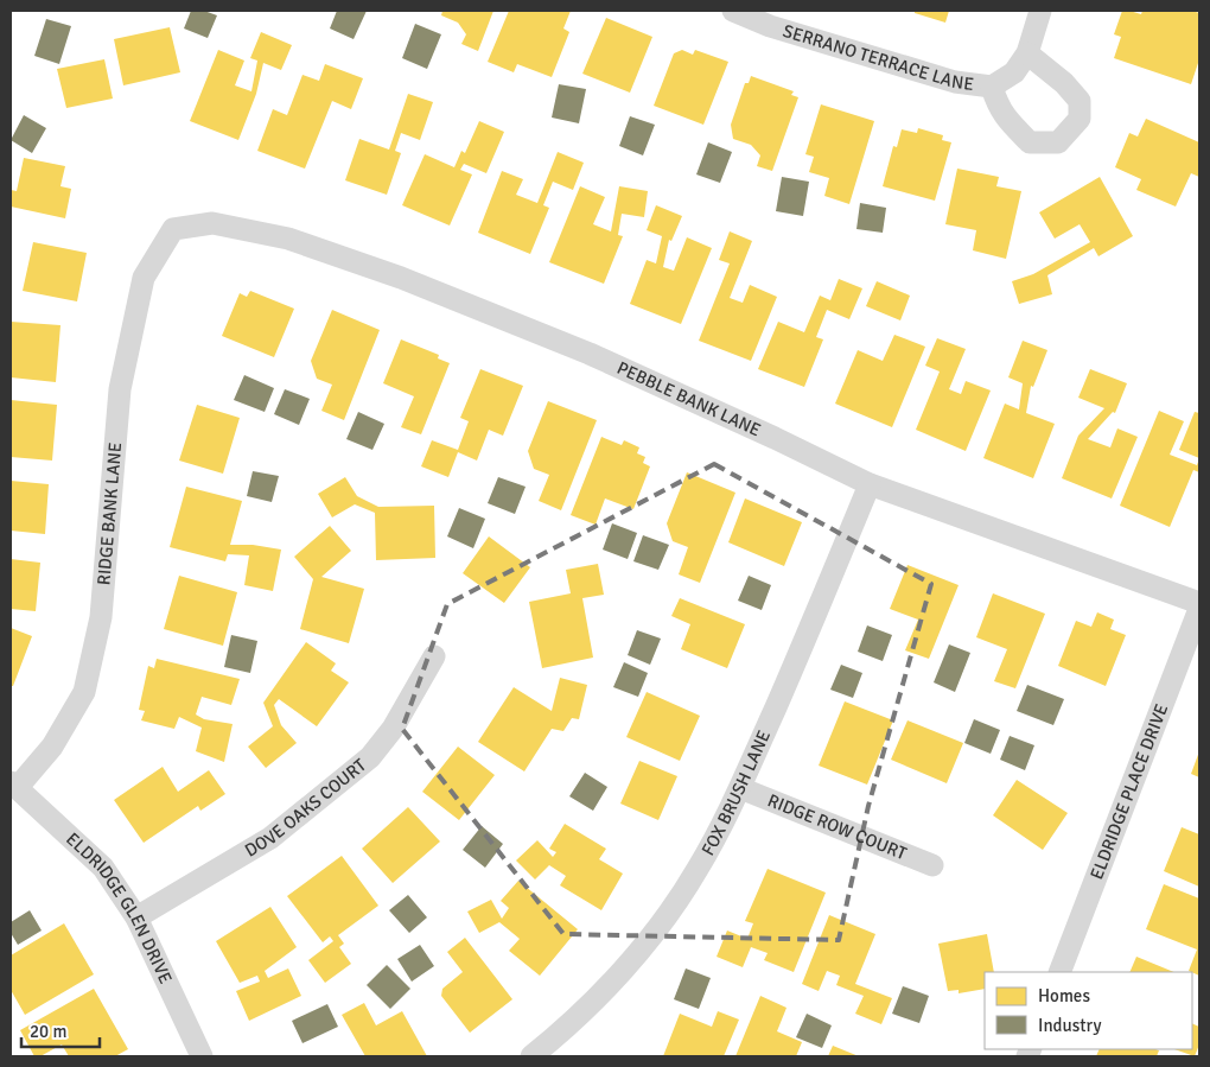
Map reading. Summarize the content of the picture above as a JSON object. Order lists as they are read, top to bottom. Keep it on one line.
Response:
{"streets":{"street":["SERRANO TERRACE LANE","PEBBLE BANK LANE","RIDGE BANK LANE","ELDRIDGE PLACE DRIVE","FOX BRUSH LANE","DOVE OAKS COURT","RIDGE ROW COURT","ELDRIDGE GLEN DRIVE"]},"crossings":[["PEBBLE BANK LANE","RIDGE BANK LANE"],["PEBBLE BANK LANE","FOX BRUSH LANE"],["RIDGE BANK LANE","ELDRIDGE GLEN DRIVE"],["FOX BRUSH LANE","RIDGE ROW COURT"],["DOVE OAKS COURT","ELDRIDGE GLEN DRIVE"]],"legend":["Homes","Industry"],"scale_bar":"20 m"}
